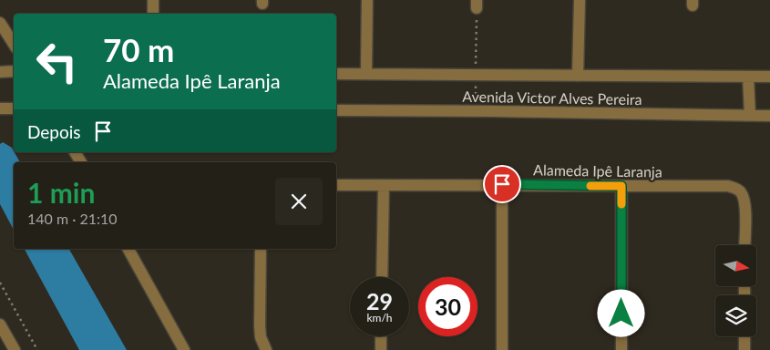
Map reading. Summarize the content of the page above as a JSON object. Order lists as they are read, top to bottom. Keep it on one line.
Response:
{"streets":{"street":["Avenida Victor Alves Pereira","Alameda Ipê Laranja"]},"north":"right","page":{"turn":["70 m","Alameda Ipê Laranja"],"then":"Depois","heading":["1 min","140 m · 21:10"],"speed":"29 km/h","limit":"30"}}
